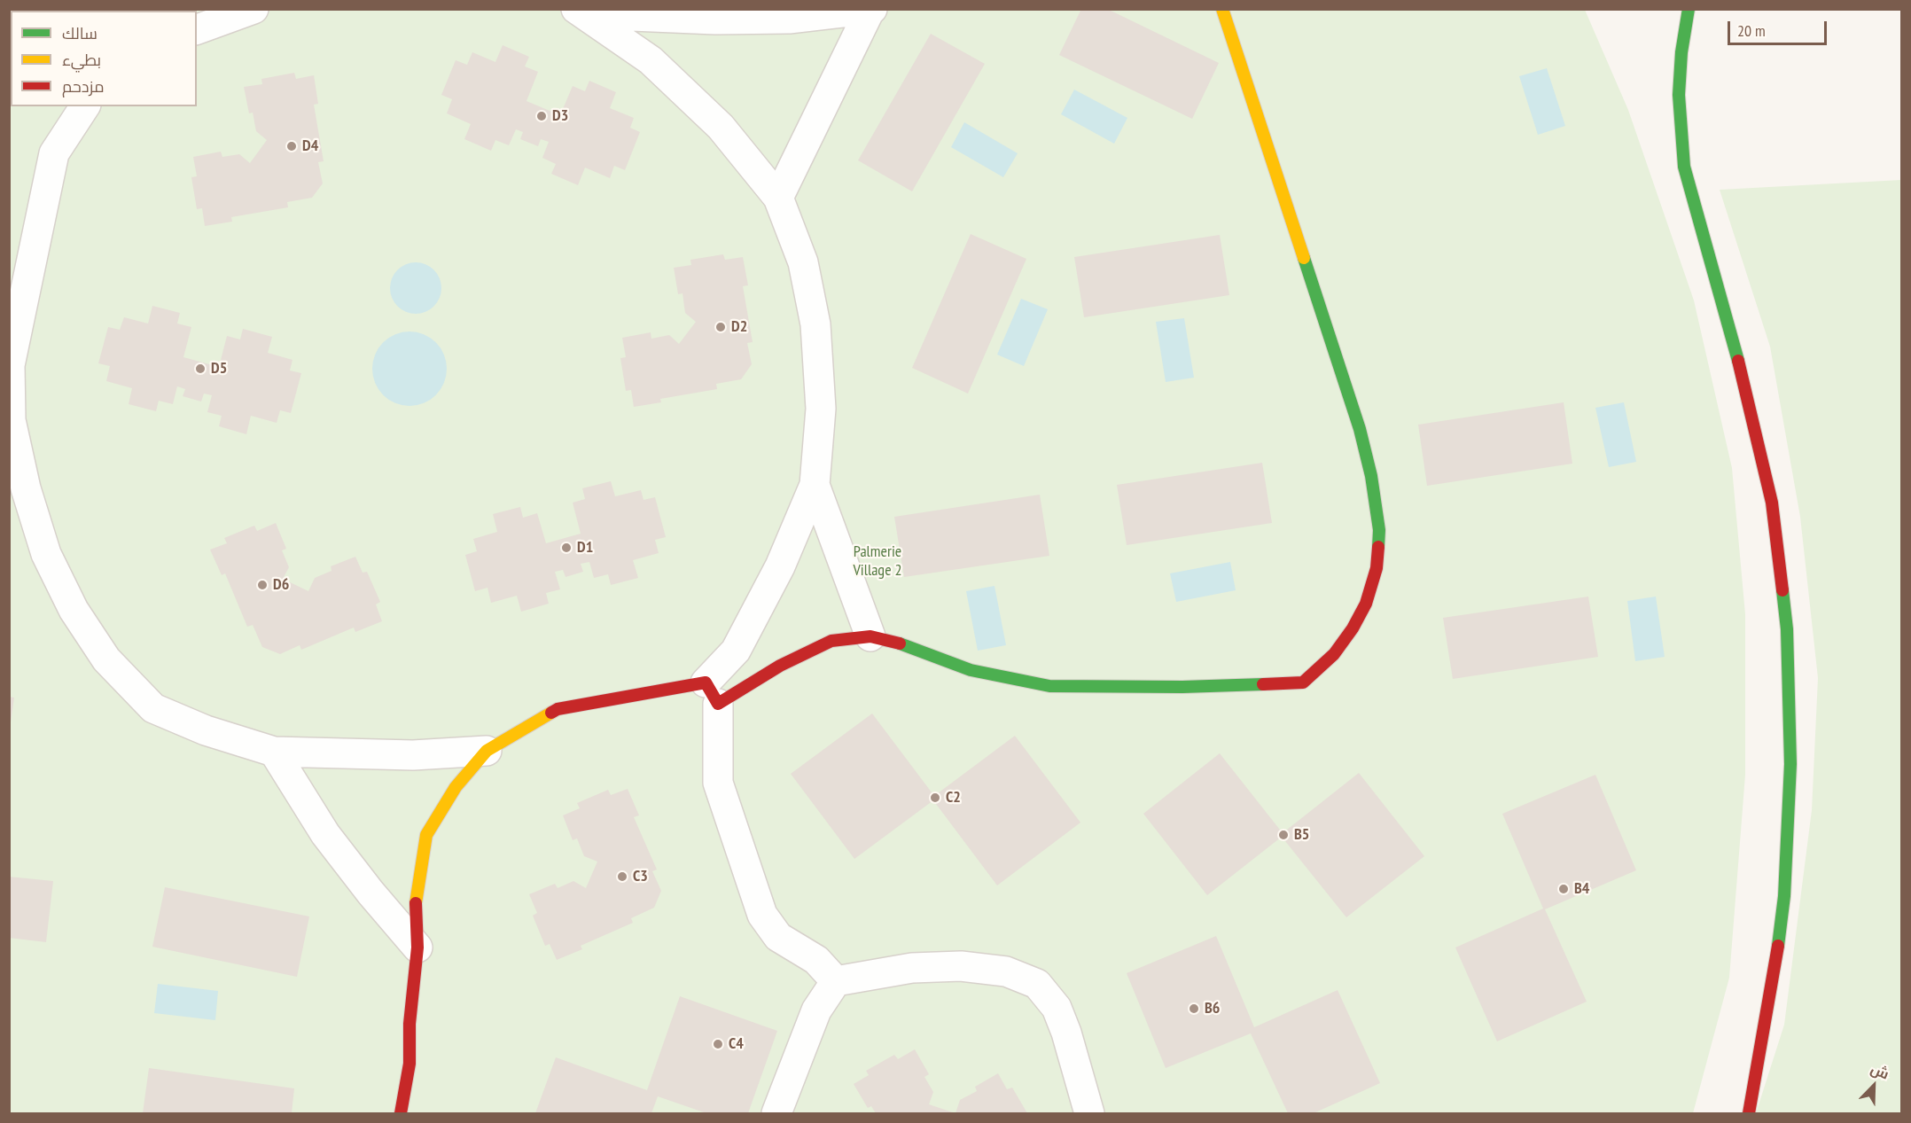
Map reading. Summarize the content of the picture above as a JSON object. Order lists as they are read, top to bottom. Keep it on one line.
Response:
{"parks":["Palmerie Village 2"],"places":["D3","D4","D2","D5","D1","D6","C2","B5","C3","B4","B6","C4"],"legend":["سالك","بطيء","مزدحم"],"scale_bar":"20 m","north":"top right"}
